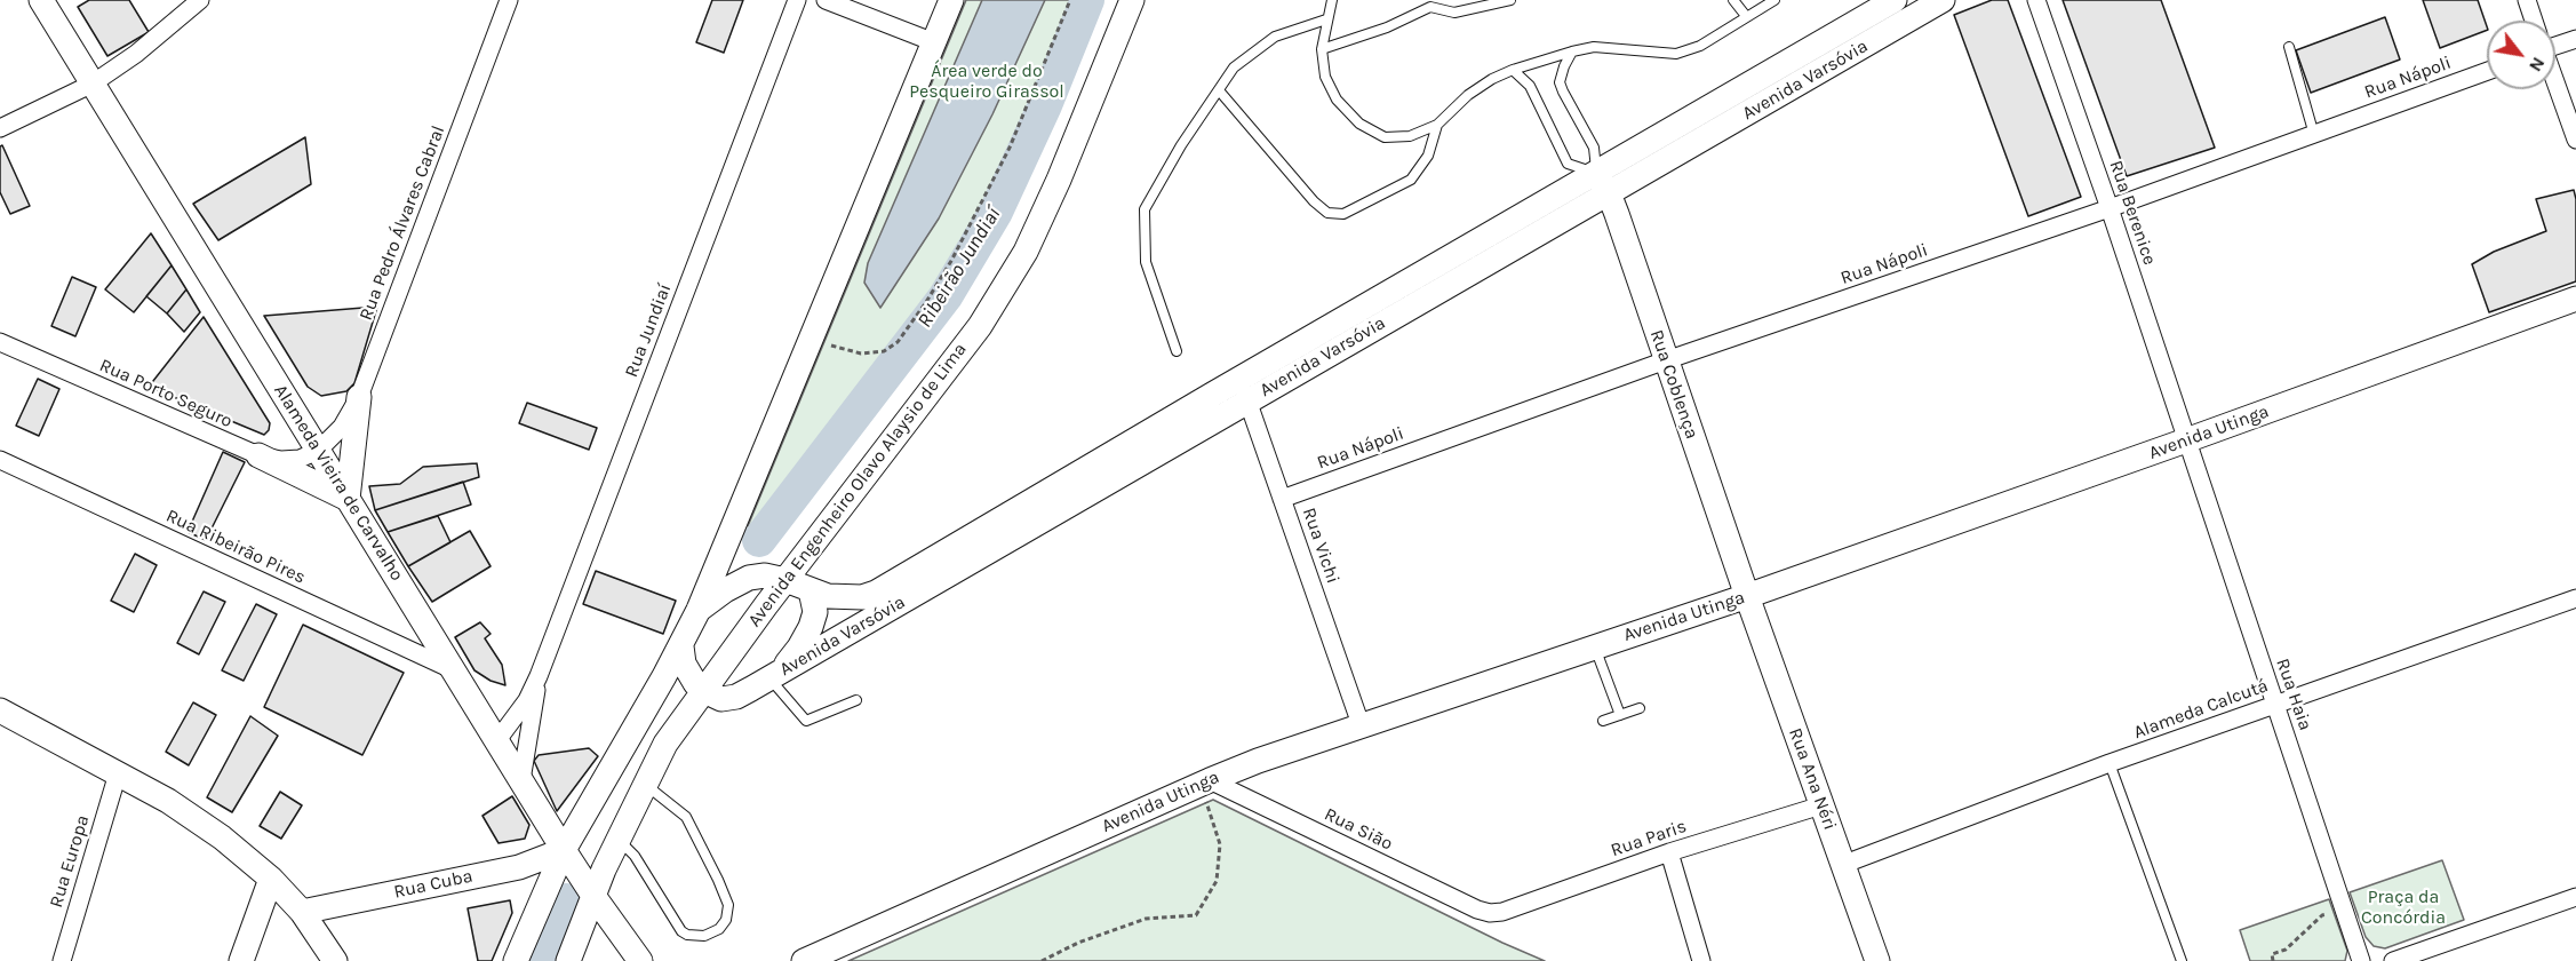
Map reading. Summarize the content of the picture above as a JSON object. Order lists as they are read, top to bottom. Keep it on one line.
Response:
{"streets":{"main road":["Avenida Varsóvia","Rua Coblença","Avenida Utinga","Alameda Vieira de Carvalho","Avenida Engenheiro Olavo Alaysio de Lima","Rua Ana Néri","Rua Cuba"],"street":["Rua Nápoli","Rua Berenice","Rua Pedro Álvares Cabral","Rua Jundiaí","Rua Porto Seguro","Rua Vichi","Rua Ribeirão Pires","Rua Haia","Alameda Calcutá","Rua Sião","Rua Paris","Rua Europa"]},"crossings":[["Rua Nápoli","Rua Berenice"],["Rua Nápoli","Rua Coblença"],["Rua Nápoli","Rua Vichi"],["Avenida Varsóvia","Rua Coblença"],["Avenida Varsóvia","Avenida Engenheiro Olavo Alaysio de Lima"],["Avenida Varsóvia","Rua Vichi"],["Rua Berenice","Avenida Utinga"],["Rua Berenice","Rua Haia"],["Rua Pedro Álvares Cabral","Rua Porto Seguro"],["Rua Pedro Álvares Cabral","Alameda Vieira de Carvalho"],["Rua Jundiaí","Alameda Vieira de Carvalho"],["Rua Coblença","Avenida Utinga"],["Rua Coblença","Rua Ana Néri"],["Rua Porto Seguro","Alameda Vieira de Carvalho"],["Avenida Utinga","Rua Vichi"],["Avenida Utinga","Rua Haia"],["Avenida Utinga","Rua Ana Néri"],["Avenida Utinga","Rua Sião"],["Alameda Vieira de Carvalho","Avenida Engenheiro Olavo Alaysio de Lima"],["Alameda Vieira de Carvalho","Rua Ribeirão Pires"],["Alameda Vieira de Carvalho","Rua Cuba"],["Rua Haia","Alameda Calcutá"],["Alameda Calcutá","Rua Ana Néri"],["Rua Ana Néri","Rua Paris"],["Rua Sião","Rua Paris"]],"water":["Ribeirão Jundiaí"],"parks":["Área verde do Pesqueiro Girassol","Praça da Concórdia"],"north":"bottom right"}
